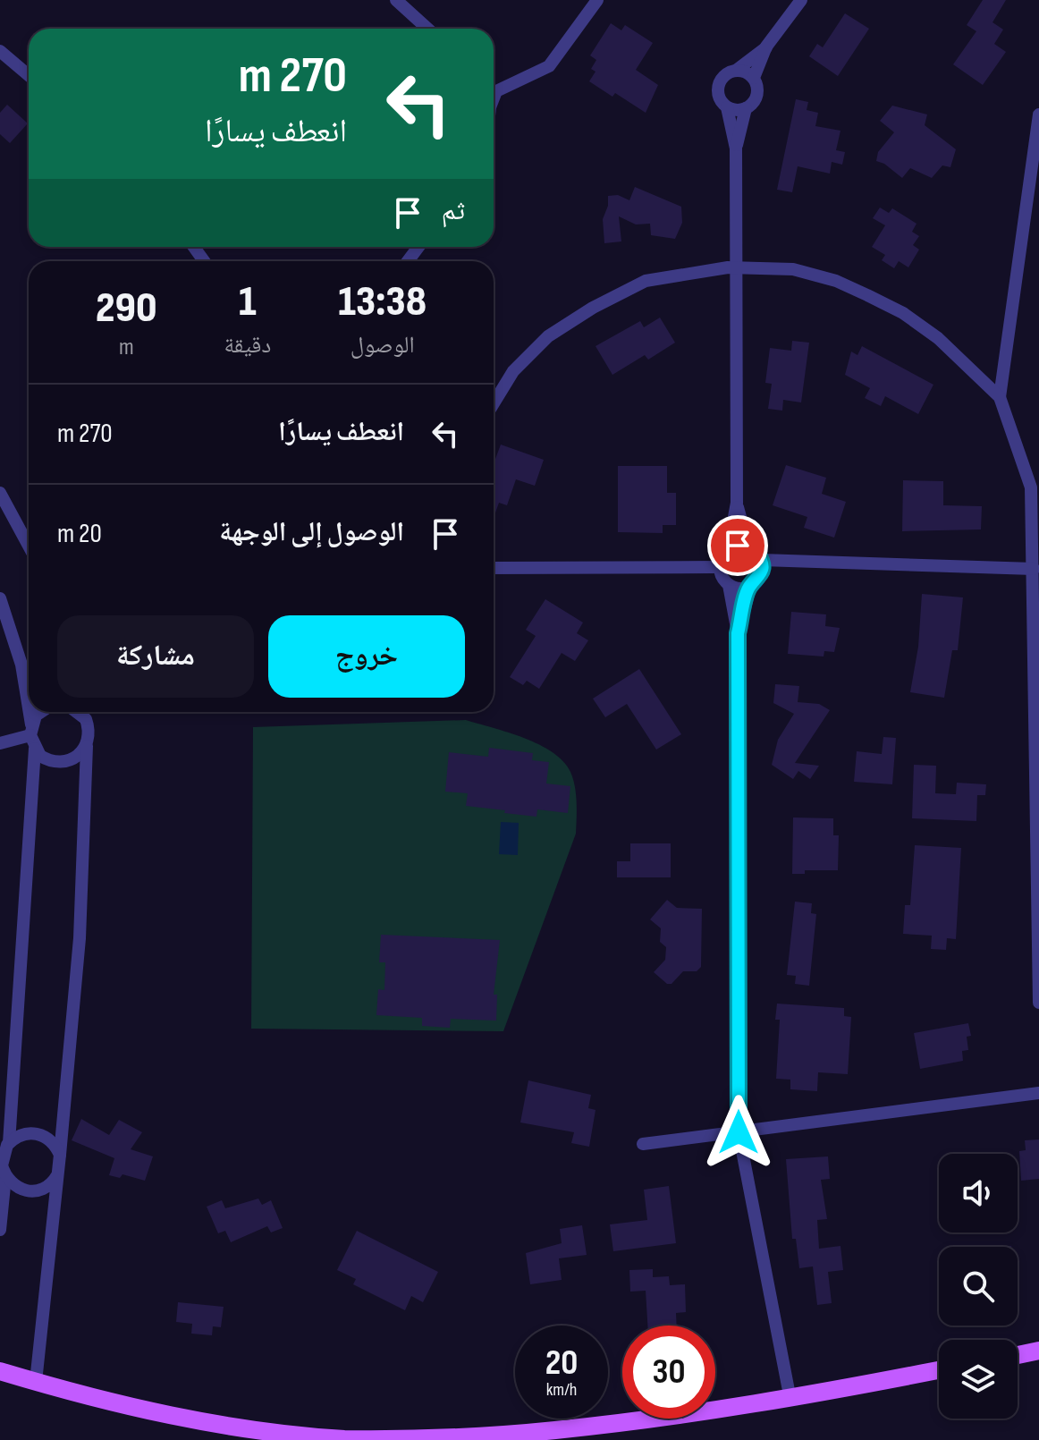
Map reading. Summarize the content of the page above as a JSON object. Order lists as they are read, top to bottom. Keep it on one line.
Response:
{"page":{"turn":["270 m","انعطف يسارًا"],"then":"ثم","eta":["13:38","الوصول","1","دقيقة","290","m"],"list":[{"name":"انعطف يسارًا","value":"270 m"},{"name":"الوصول إلى الوجهة","value":"20 m"}],"buttons":["خروج","مشاركة"],"speed":"20 km/h","limit":"30"}}
